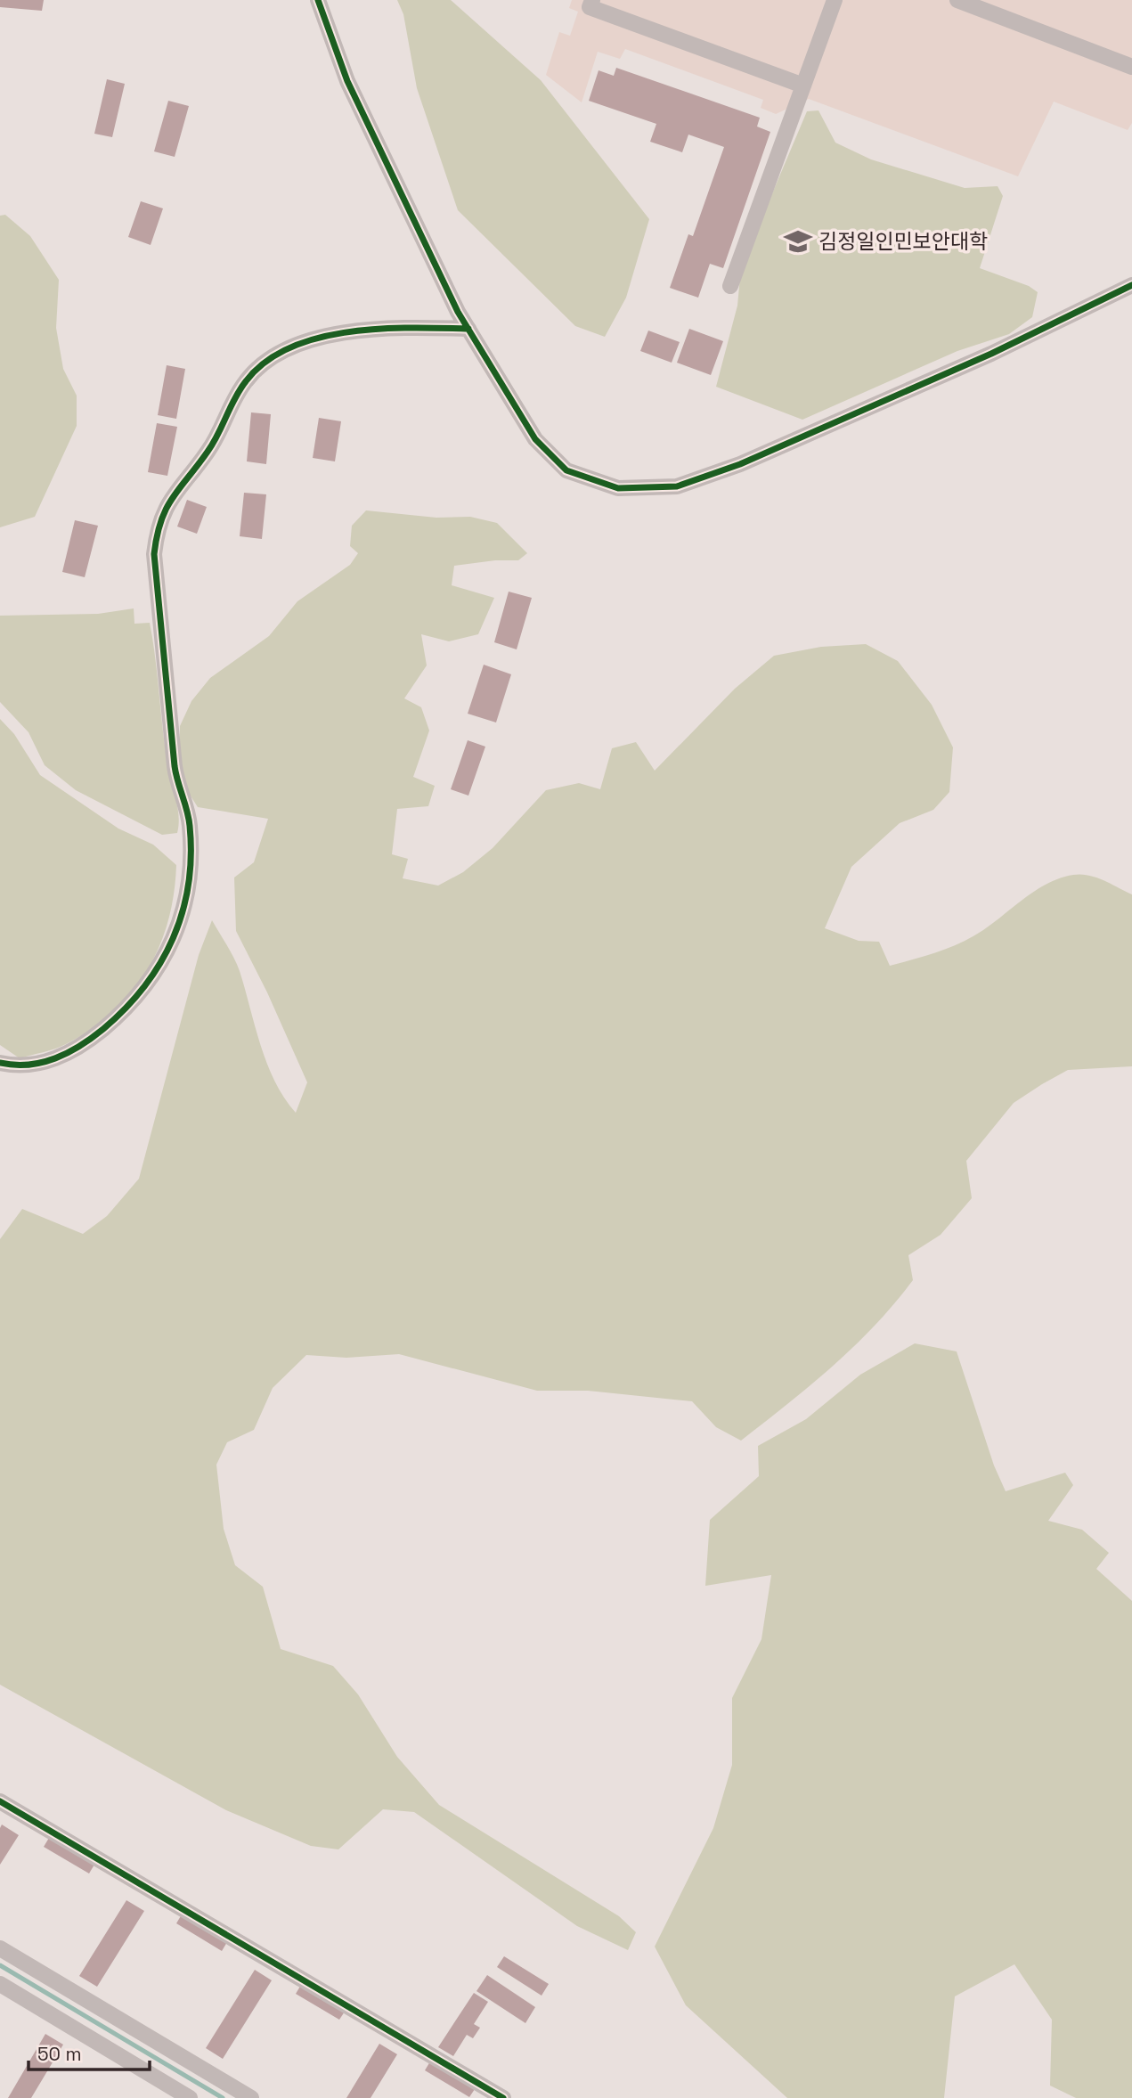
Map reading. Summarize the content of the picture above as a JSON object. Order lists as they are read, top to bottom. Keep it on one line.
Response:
{"places":{"school or university":["김정일인민보안대학"]},"scale_bar":"50 m"}
